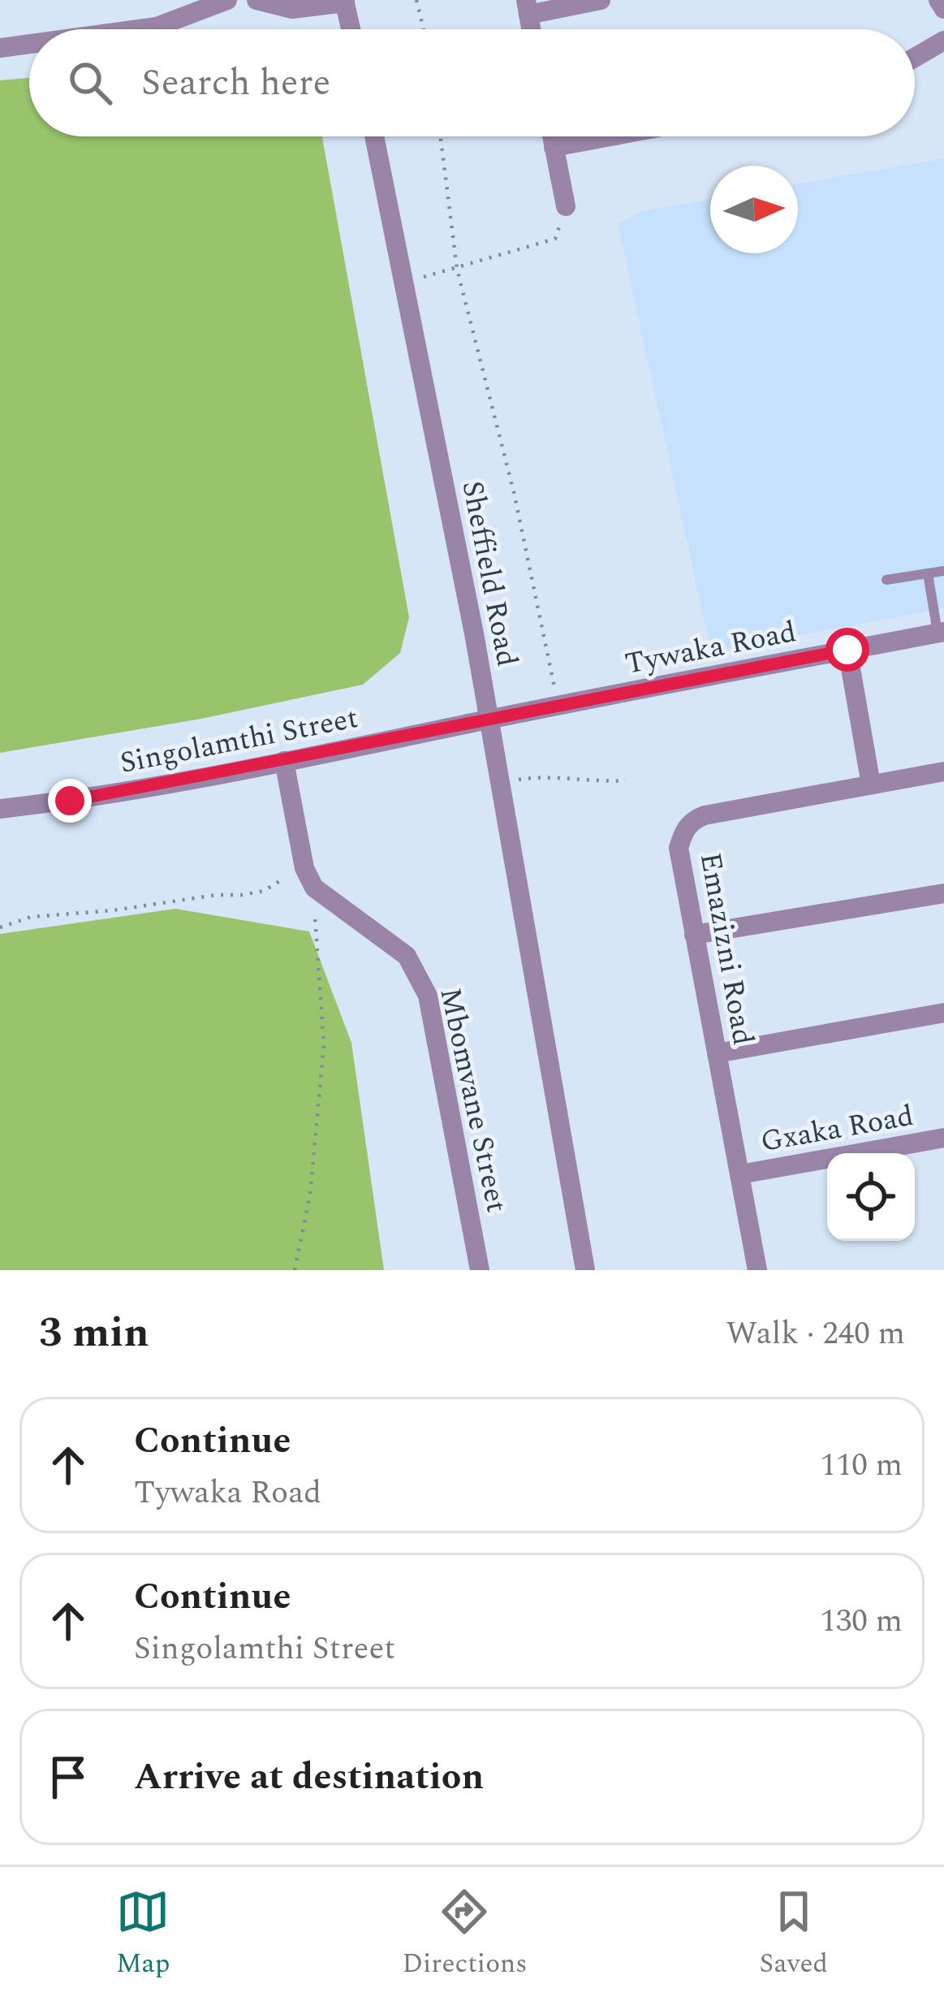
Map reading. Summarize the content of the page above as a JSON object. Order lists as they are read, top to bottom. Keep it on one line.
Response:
{"streets":{"street":["Sheffield Road","Tywaka Road","Singolamthi Street","Emazizni Road","Mbomvane Street","Gxaka Road"]},"crossings":[["Sheffield Road","Tywaka Road"],["Sheffield Road","Singolamthi Street"],["Tywaka Road","Singolamthi Street"],["Singolamthi Street","Mbomvane Street"],["Emazizni Road","Gxaka Road"]],"north":"right","page":{"search":"Search here","heading":["3 min","Walk · 240 m"],"list":[["Continue","Tywaka Road","110 m"],["Continue","Singolamthi Street","130 m"],"Arrive at destination"],"nav":["Map","Directions","Saved"]}}
